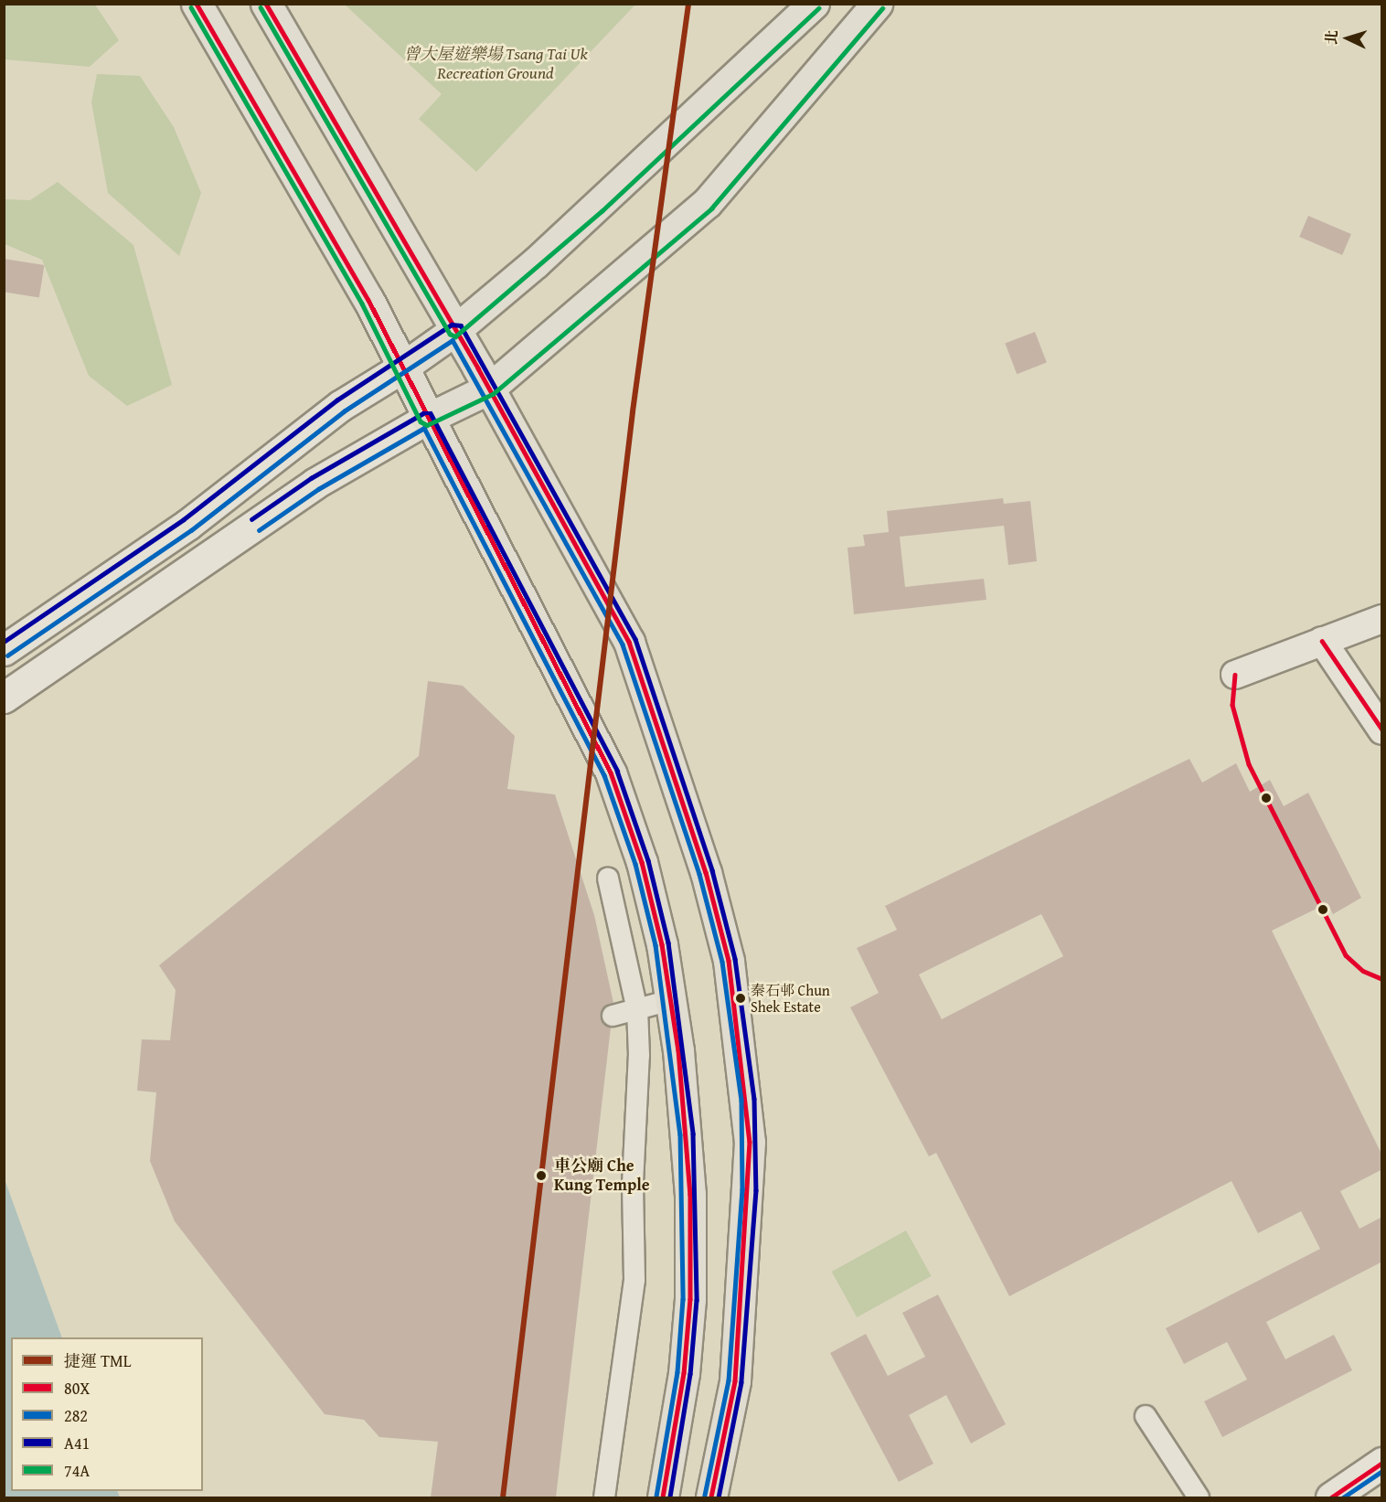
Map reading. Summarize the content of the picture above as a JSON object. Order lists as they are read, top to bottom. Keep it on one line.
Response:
{"parks":["曾大屋遊樂場 Tsang Tai Uk Recreation Ground"],"places":["秦石邨 Chun Shek Estate","車公廟 Che Kung Temple"],"lines":["metro line TML","transit line 80X","transit line 74A","transit line A41","transit line 282"],"legend":["捷運 TML","80X","282","A41","74A"],"north":"left"}
